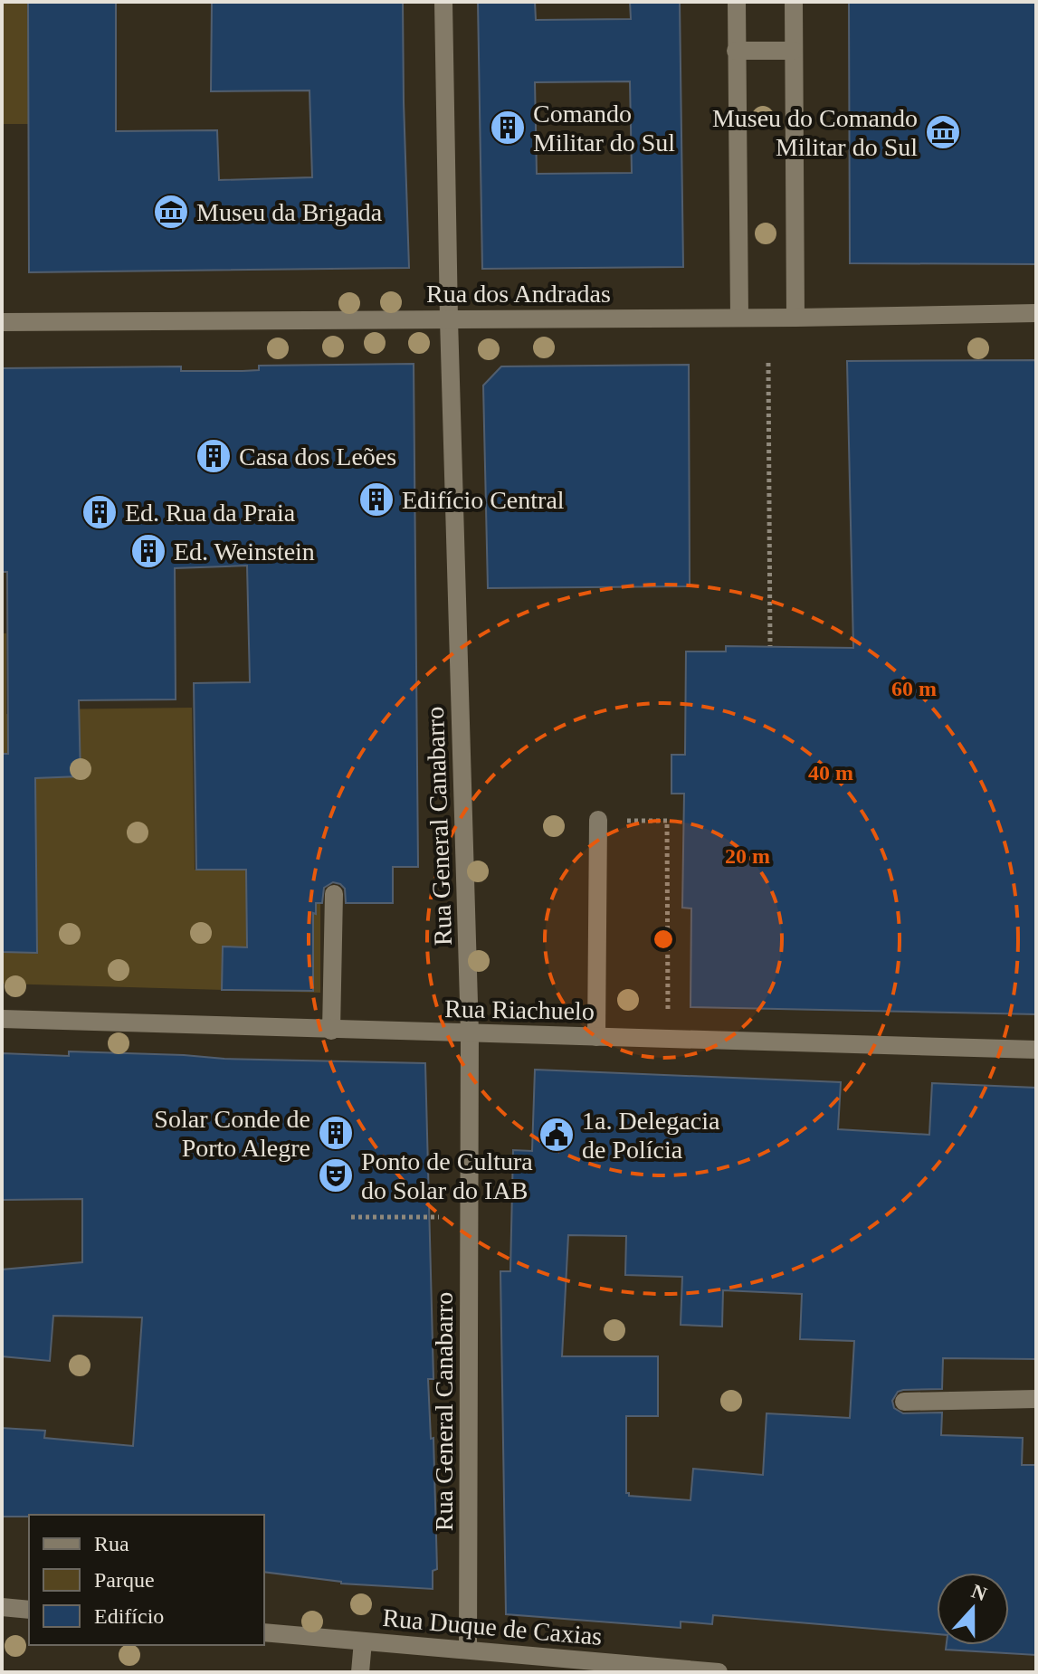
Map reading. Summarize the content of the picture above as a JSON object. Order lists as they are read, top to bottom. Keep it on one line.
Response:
{"streets":{"street":["Rua dos Andradas","Rua General Canabarro","Rua Riachuelo","Rua Duque de Caxias"]},"crossings":[["Rua dos Andradas","Rua General Canabarro"],["Rua General Canabarro","Rua Riachuelo"],["Rua General Canabarro","Rua Duque de Caxias"]],"places":{"building":["Comando Militar do Sul","Casa dos Leões","Edifício Central","Ed. Rua da Praia","Ed. Weinstein","Solar Conde de Porto Alegre"],"museum":["Museu do Comando Militar do Sul","Museu da Brigada"],"public building":["1a. Delegacia de Polícia"],"theatre":["Ponto de Cultura do Solar do IAB"]},"legend":["Rua","Parque","Edifício"],"north":"top","rings":["60 m","40 m","20 m"]}
